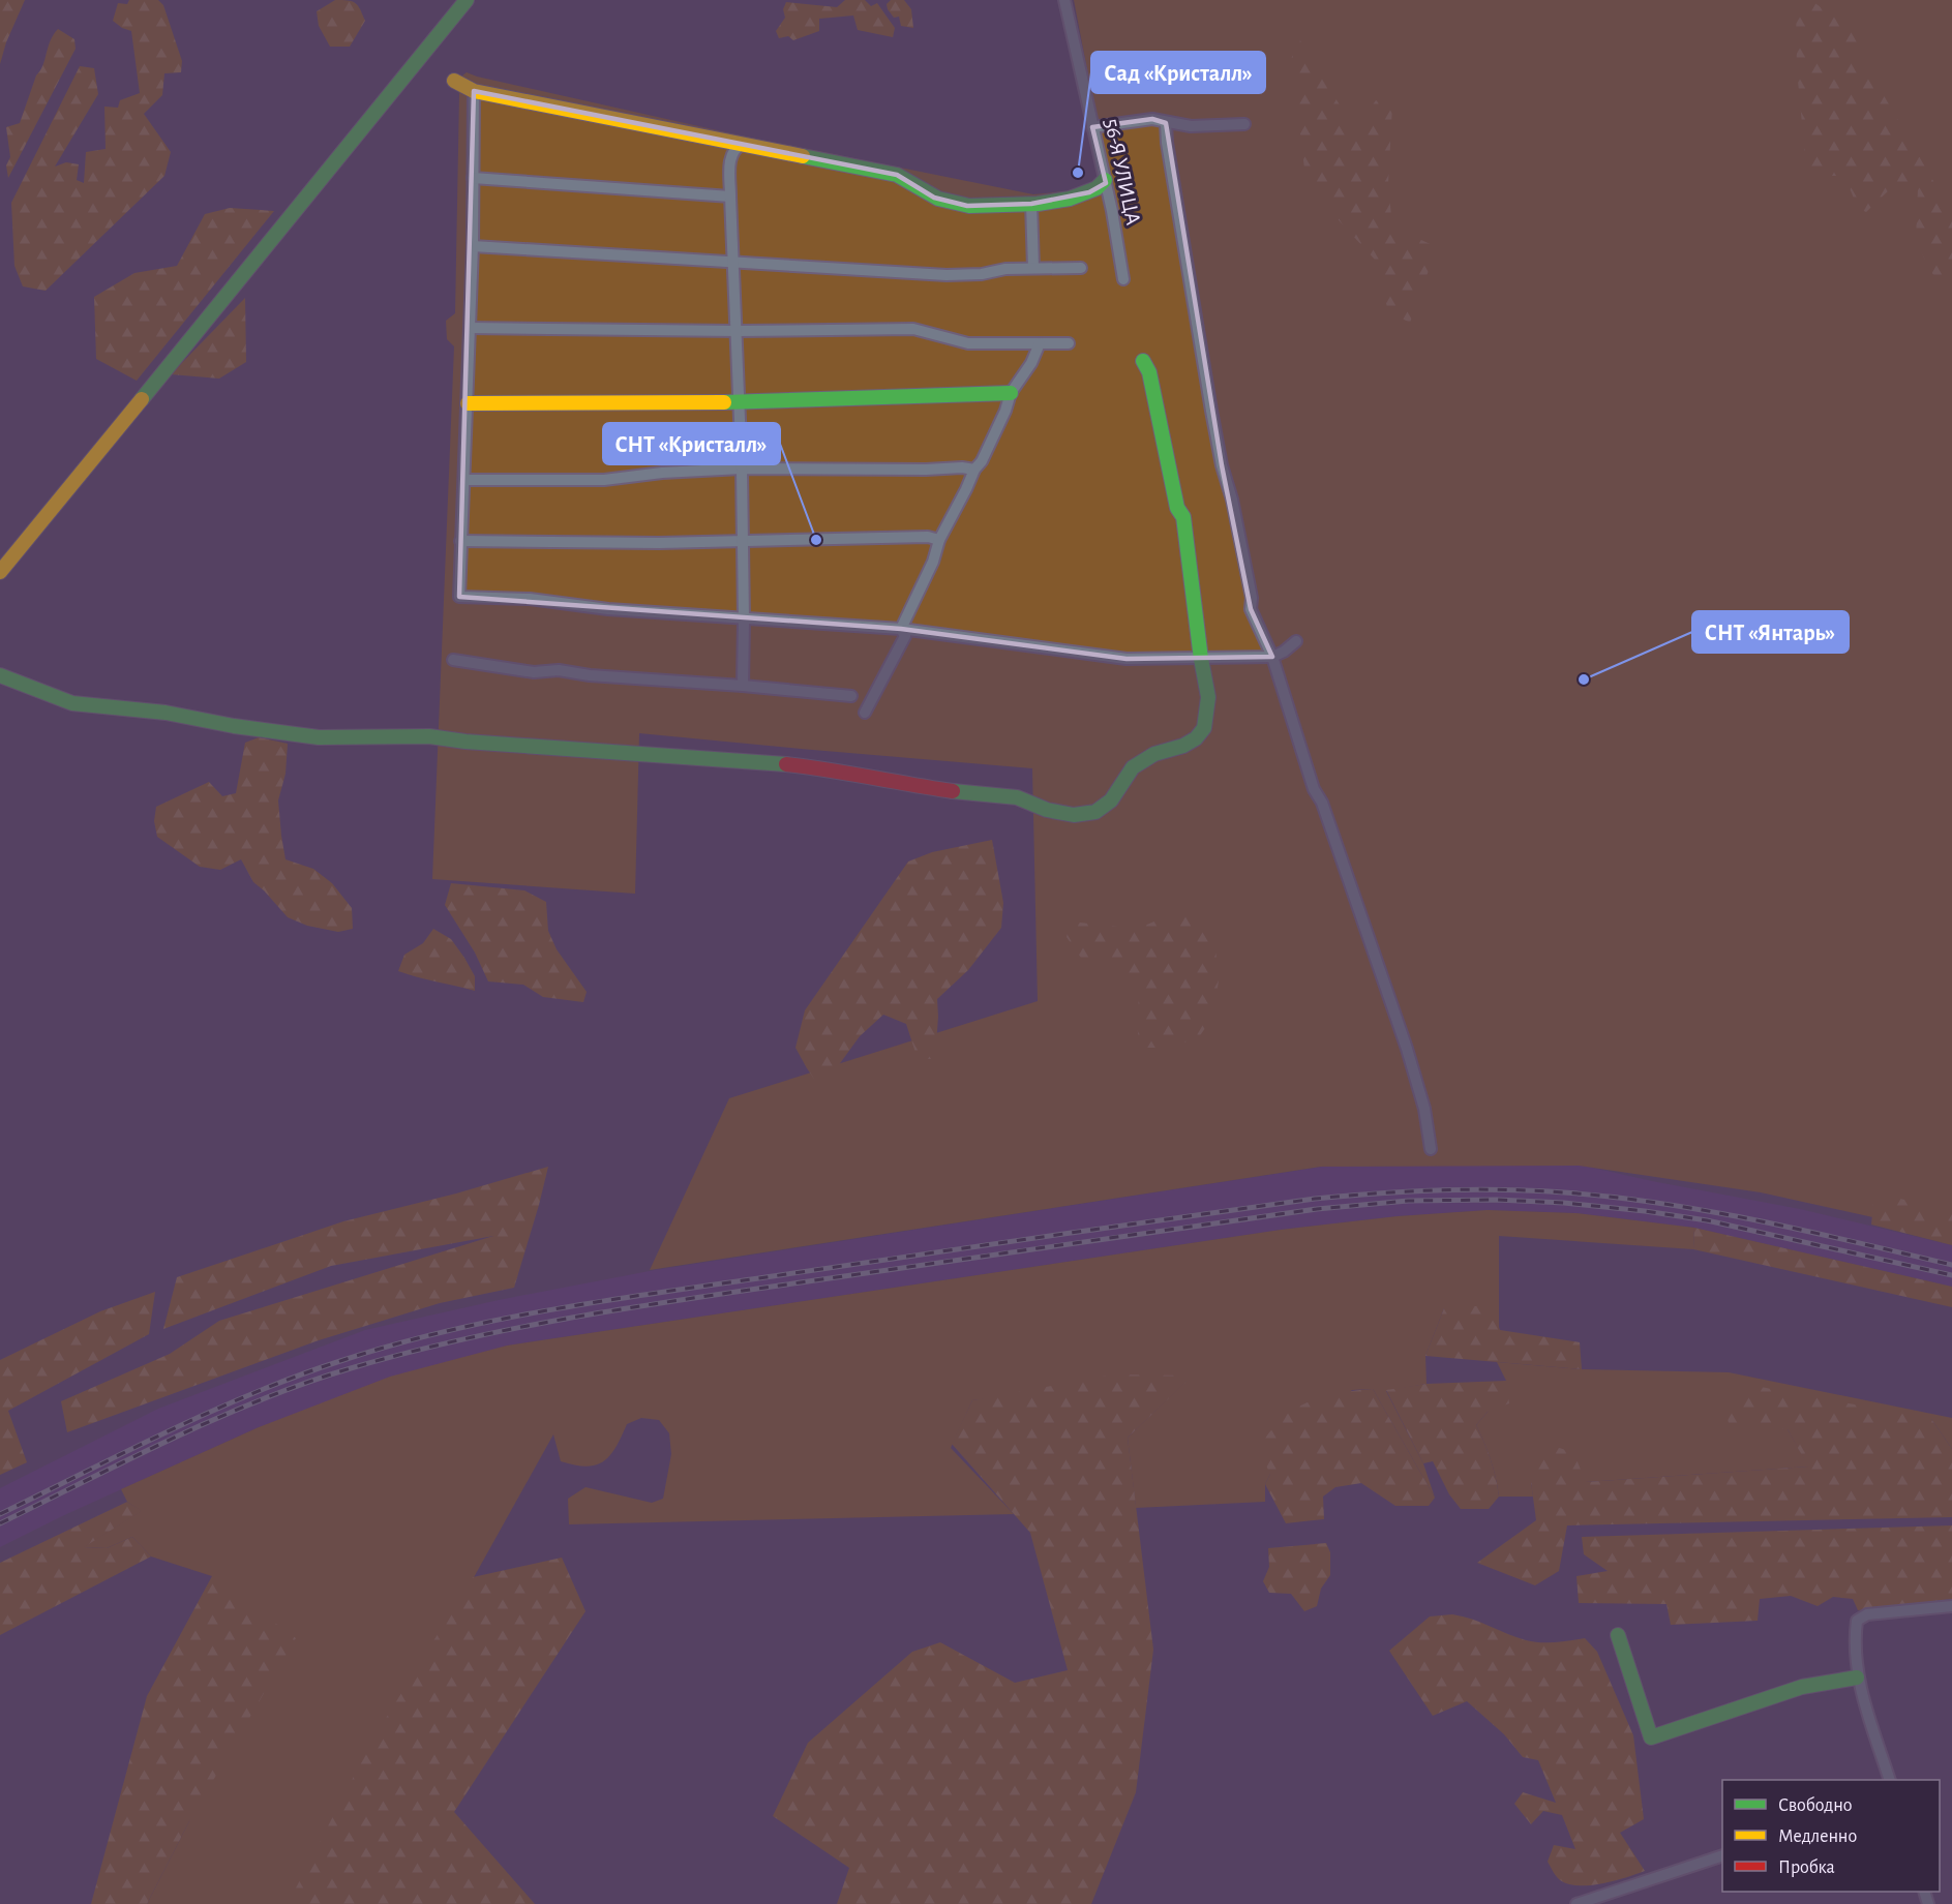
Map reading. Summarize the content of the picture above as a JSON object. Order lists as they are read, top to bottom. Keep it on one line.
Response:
{"streets":{"street":["56-Я УЛИЦА"]},"places":["Сад «Кристалл»","СНТ «Кристалл»","СНТ «Янтарь»"],"legend":["Свободно","Медленно","Пробка"]}
